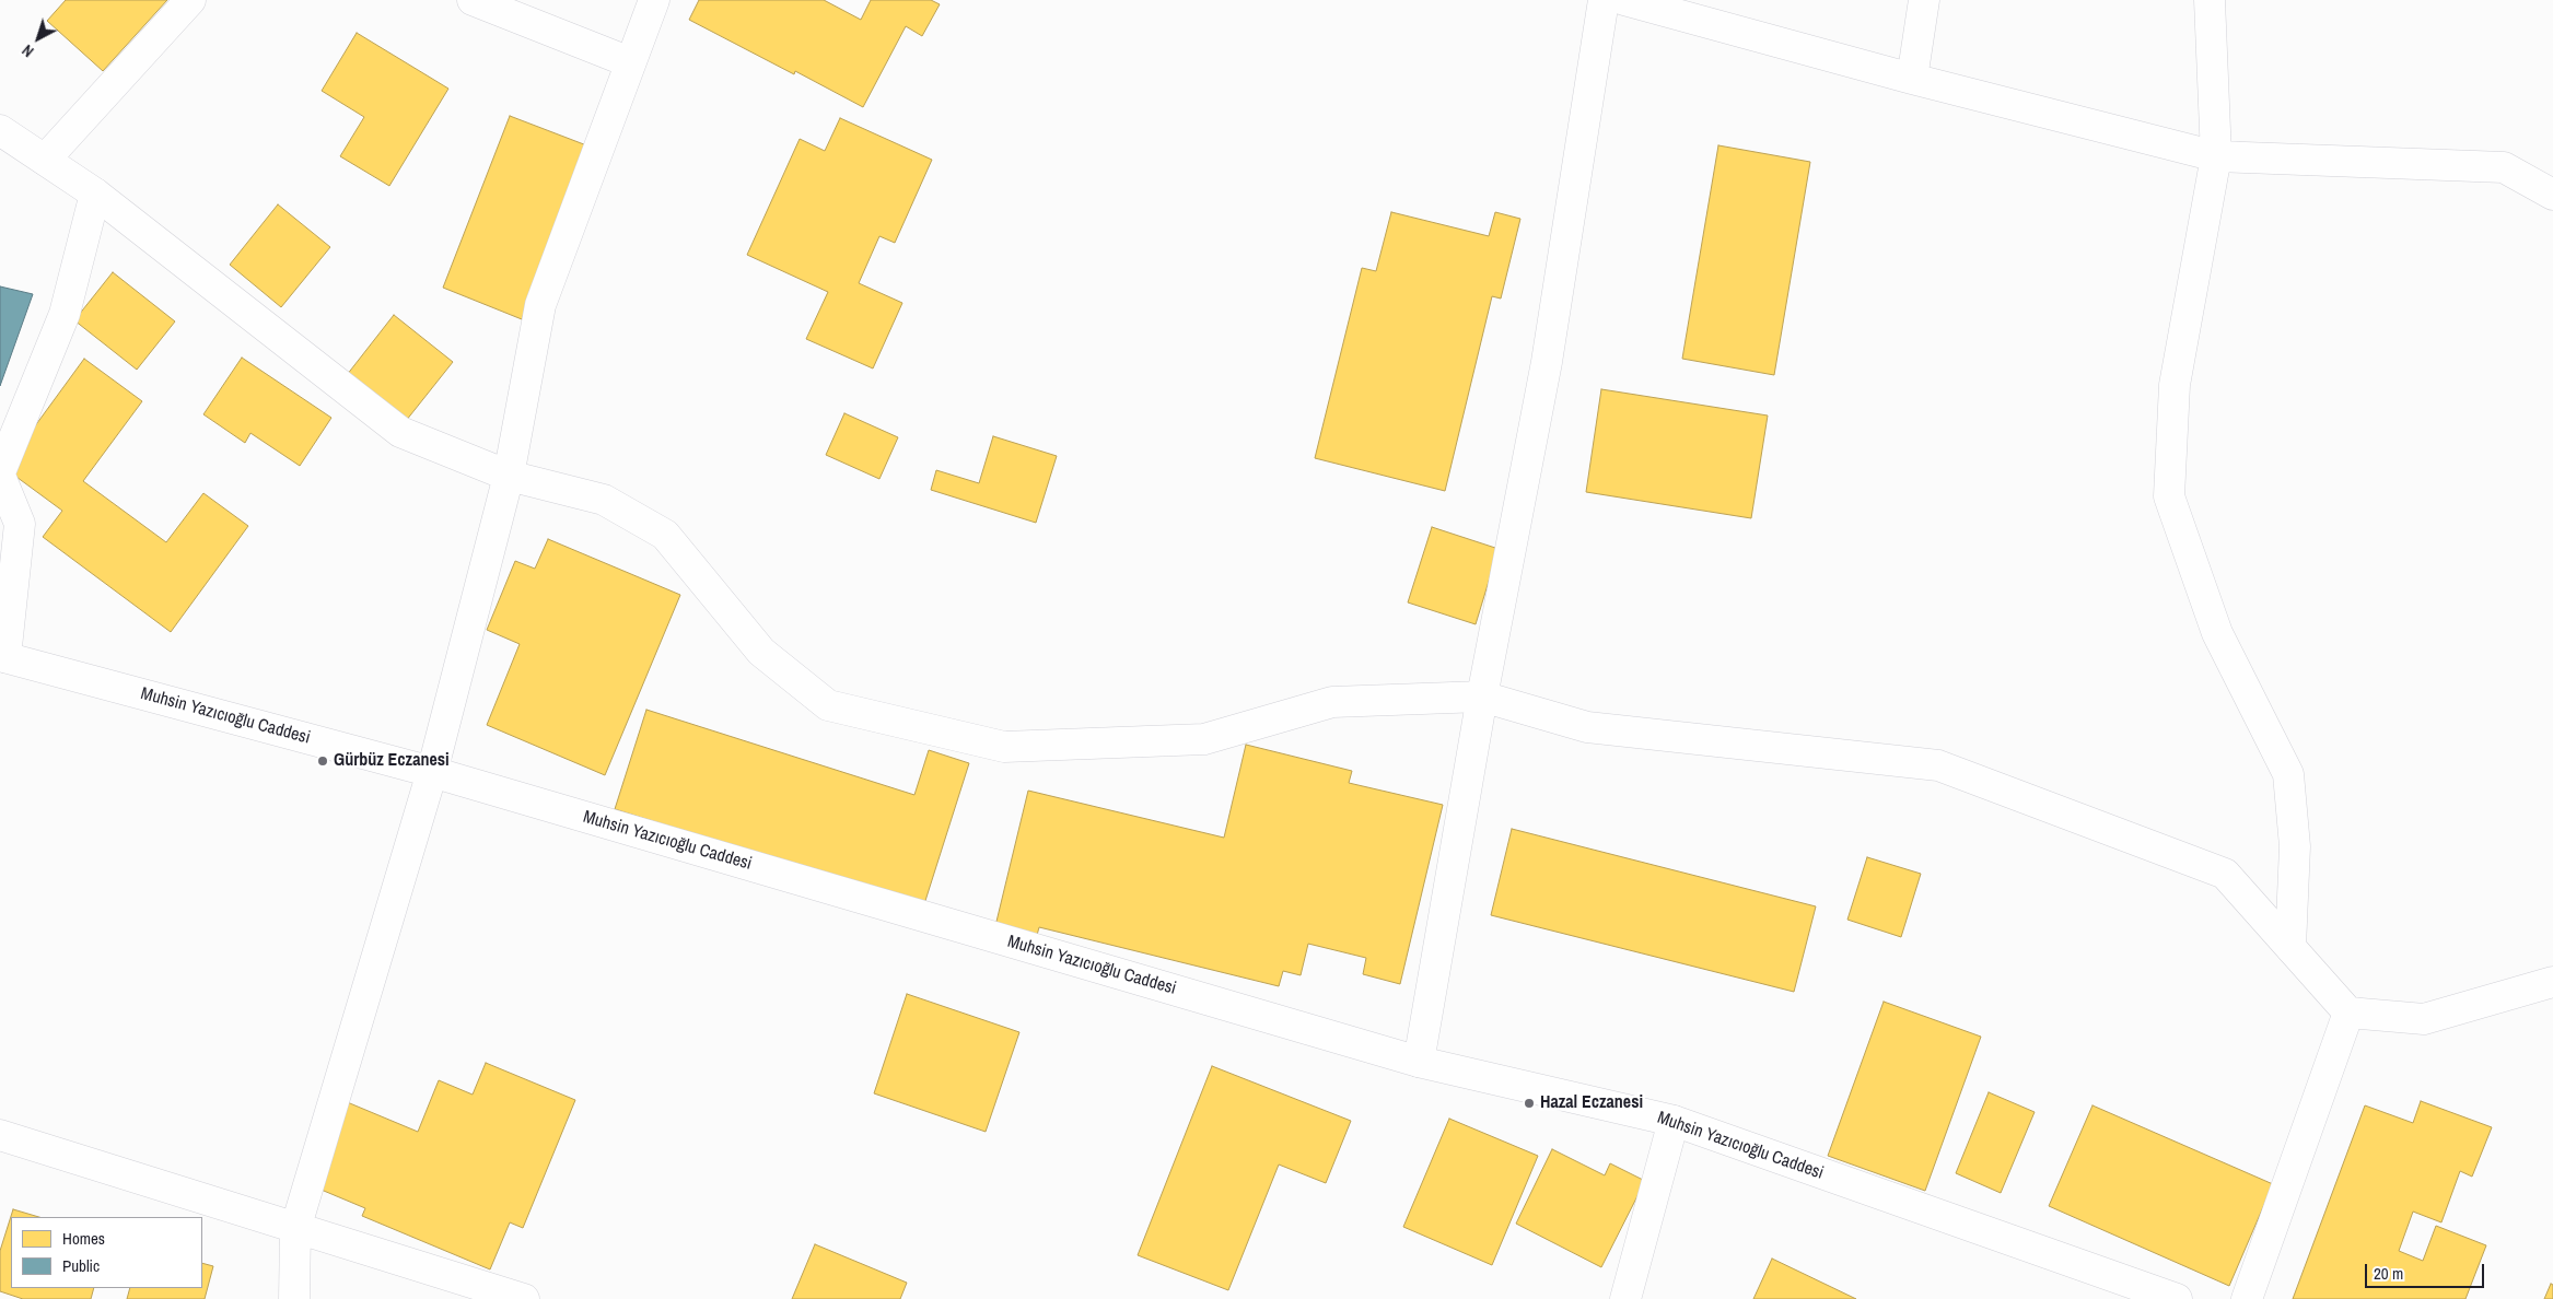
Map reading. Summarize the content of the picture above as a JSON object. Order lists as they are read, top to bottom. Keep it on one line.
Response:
{"streets":{"street":["Muhsin Yazıcıoğlu Caddesi"]},"places":["Gürbüz Eczanesi","Hazal Eczanesi"],"legend":["Homes","Public"],"scale_bar":"20 m","north":"bottom left"}
